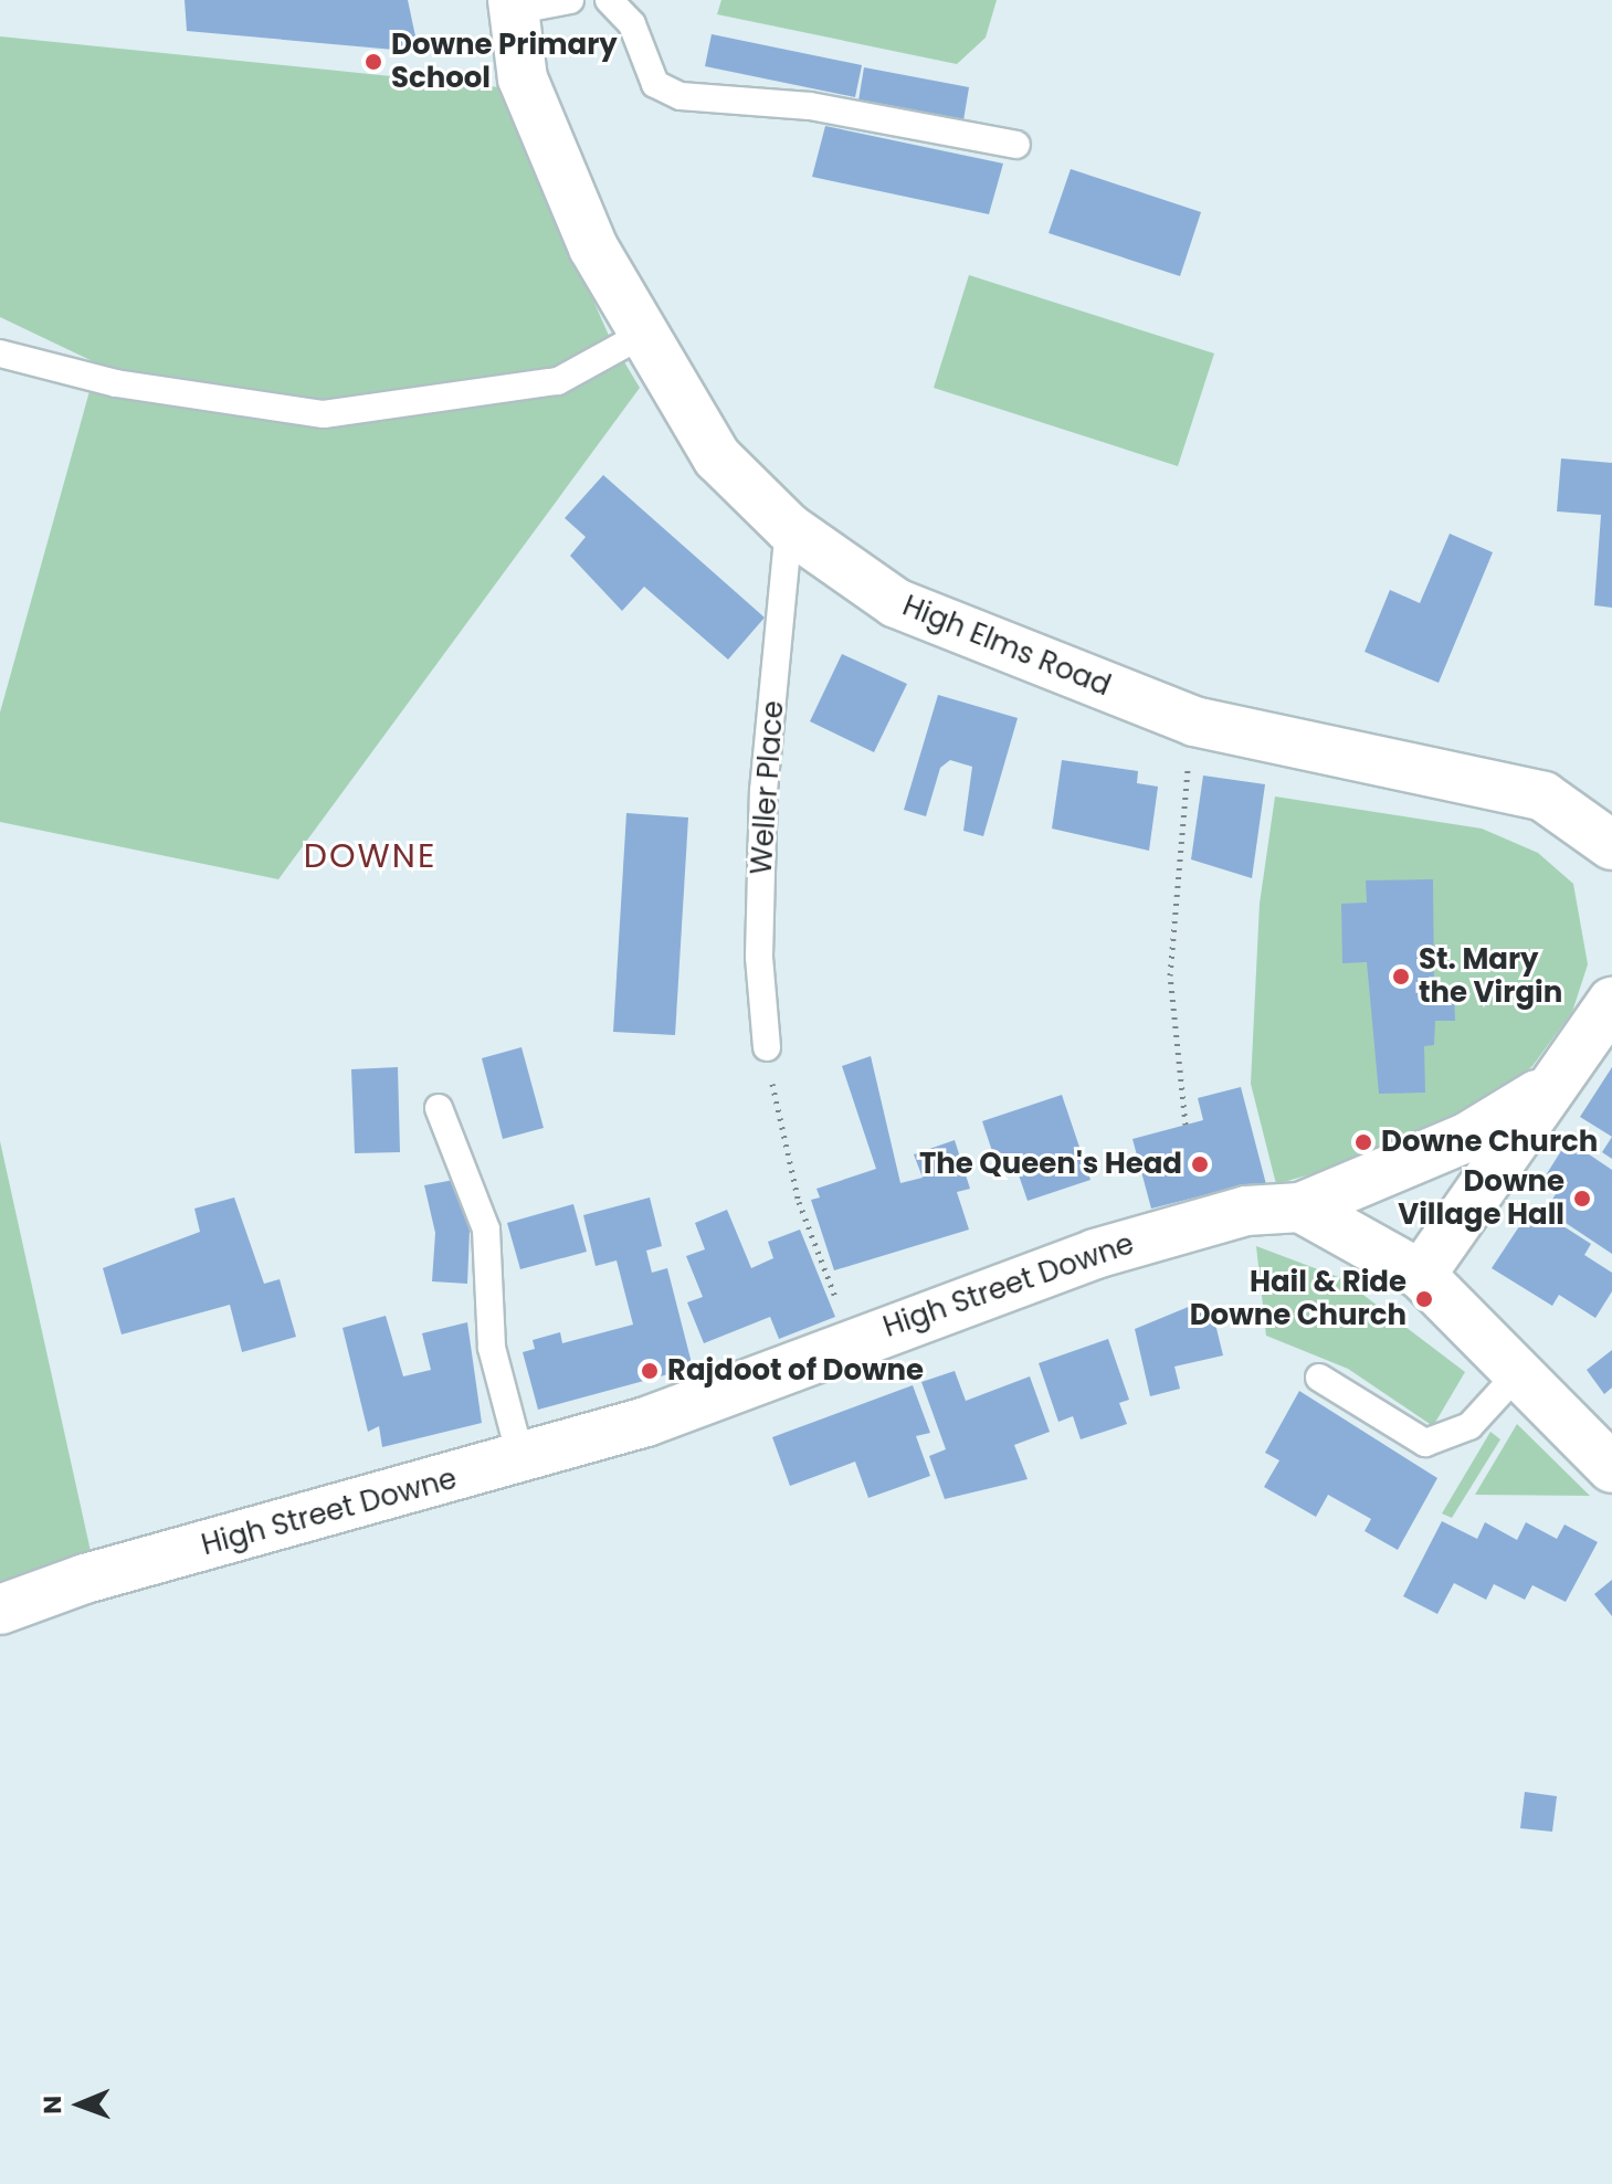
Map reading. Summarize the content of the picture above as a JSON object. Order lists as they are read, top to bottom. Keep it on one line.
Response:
{"streets":{"street":["High Elms Road","High Street Downe"],"lane":["Weller Place"]},"crossings":[["High Elms Road","Weller Place"]],"districts":["DOWNE"],"places":["Downe Primary School","St. Mary the Virgin","Downe Church","The Queen's Head","Downe Village Hall","Hail & Ride Downe Church","Rajdoot of Downe"],"north":"left"}
